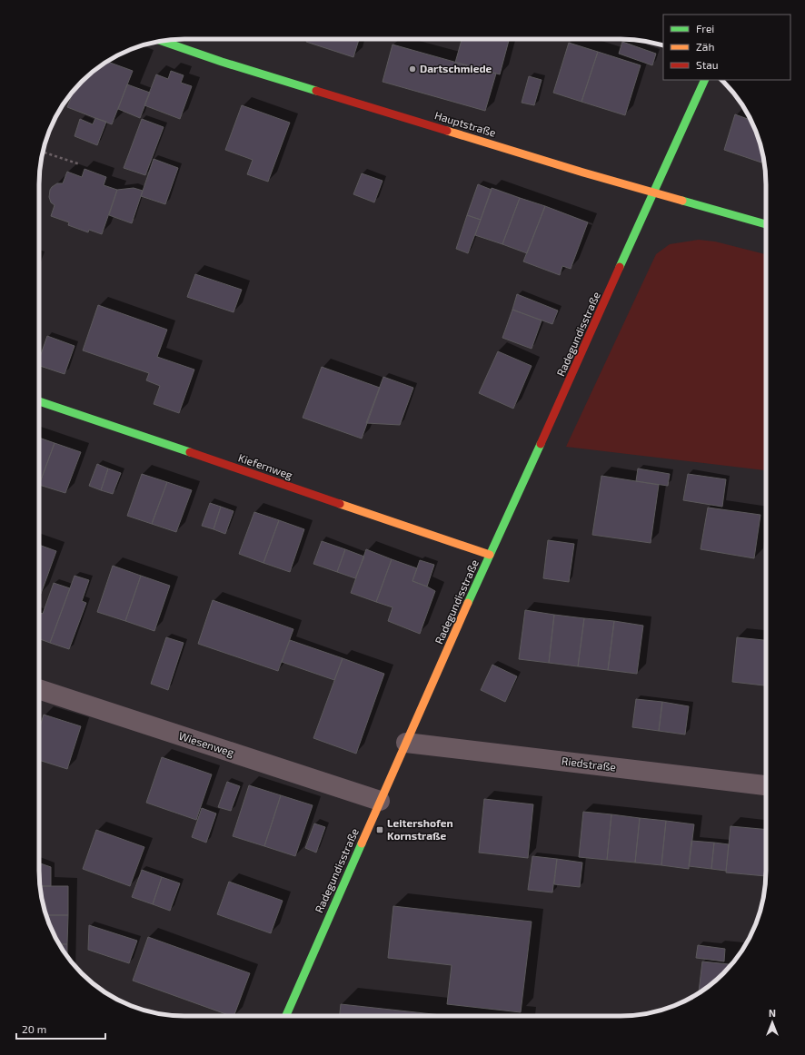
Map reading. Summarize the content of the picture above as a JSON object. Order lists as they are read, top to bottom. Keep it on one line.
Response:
{"streets":{"street":["Hauptstraße","Radegundisstraße","Kiefernweg","Wiesenweg","Riedstraße"]},"crossings":[["Hauptstraße","Radegundisstraße"],["Radegundisstraße","Kiefernweg"],["Radegundisstraße","Wiesenweg"],["Radegundisstraße","Riedstraße"]],"places":{"other":["Dartschmiede"],"transit":["Leitershofen Kornstraße"]},"legend":["Frei","Zäh","Stau"],"scale_bar":"20 m","north":"top"}
